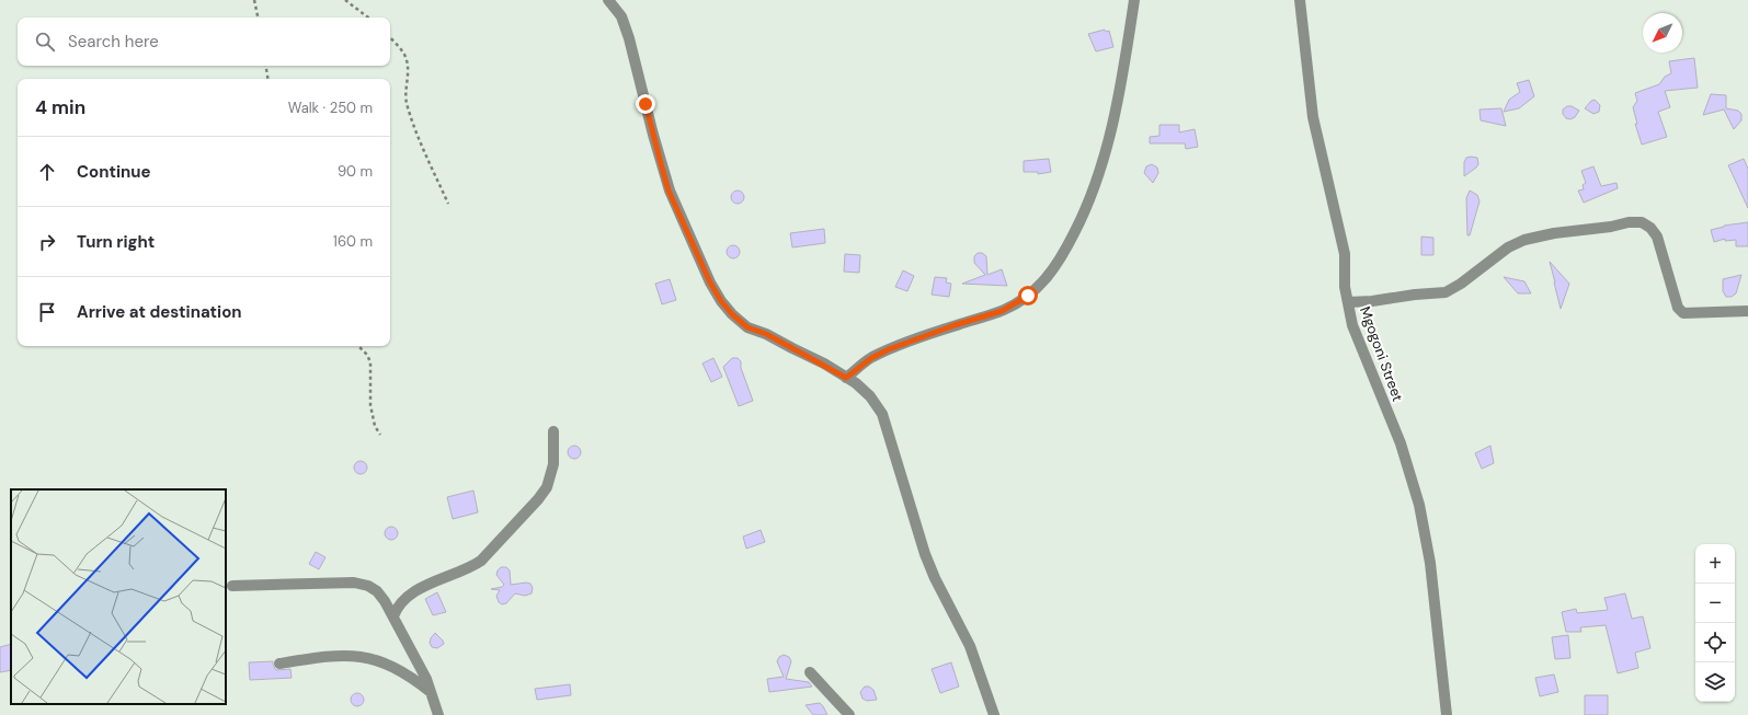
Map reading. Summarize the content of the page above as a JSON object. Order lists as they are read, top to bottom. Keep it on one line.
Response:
{"streets":{"street":["Mgogoni Street"]},"north":"bottom left","page":{"search":"Search here","heading":["4 min","Walk · 250 m"],"list":[["Continue","90 m"],["Turn right","160 m"],"Arrive at destination"],"map_buttons":["+","−"]}}
